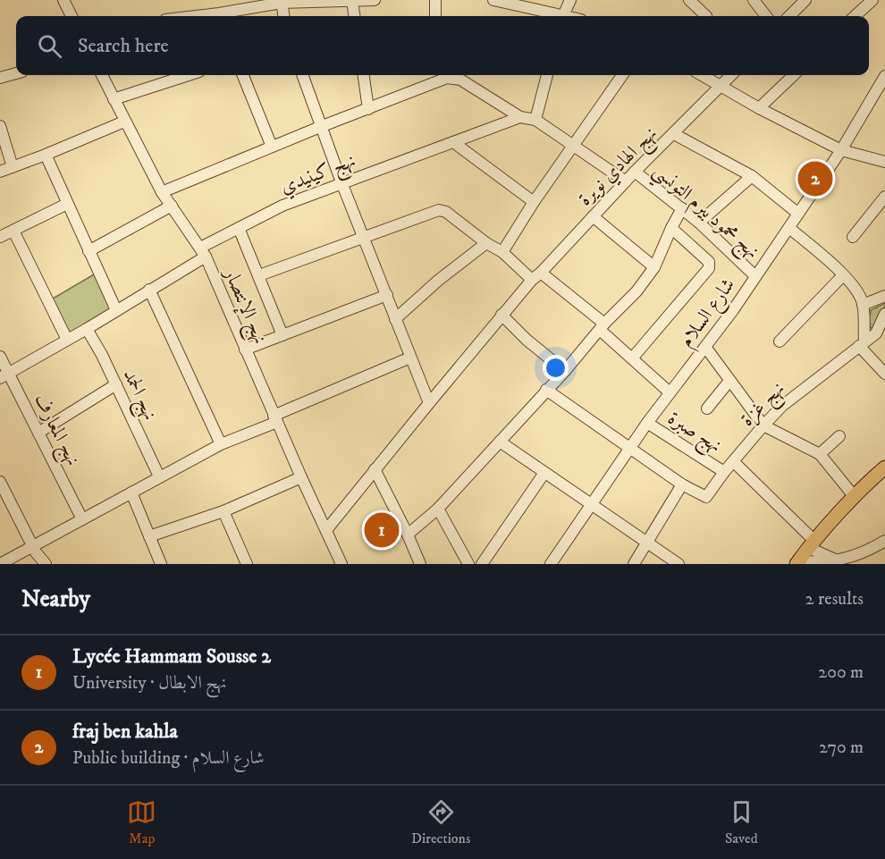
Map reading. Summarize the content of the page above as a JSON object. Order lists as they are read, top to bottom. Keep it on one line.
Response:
{"streets":{"street":["نهج الهادي نويرة","نهج كينيدي","نهج محمود بيرم التونسي","نهج الإنتصار","شارع السلام","نهج الحمد","نهج غزة","نهج المعارف","نهج صبرة"]},"crossings":[["نهج الهادي نويرة","نهج محمود بيرم التونسي"],["نهج كينيدي","نهج الإنتصار"],["نهج كينيدي","نهج الحمد"],["نهج كينيدي","نهج المعارف"],["نهج محمود بيرم التونسي","شارع السلام"],["شارع السلام","نهج صبرة"],["نهج غزة","نهج صبرة"]],"page":{"search":"Search here","pins":["2","1"],"heading":["Nearby","2 results"],"list":[{"mark":"1","name":"Lycée Hammam Sousse 2","note":"University · نهج الابطال","value":"200 m"},{"mark":"2","name":"fraj ben kahla","note":"Public building · شارع السلام","value":"270 m"}],"nav":["Map","Directions","Saved"]}}
